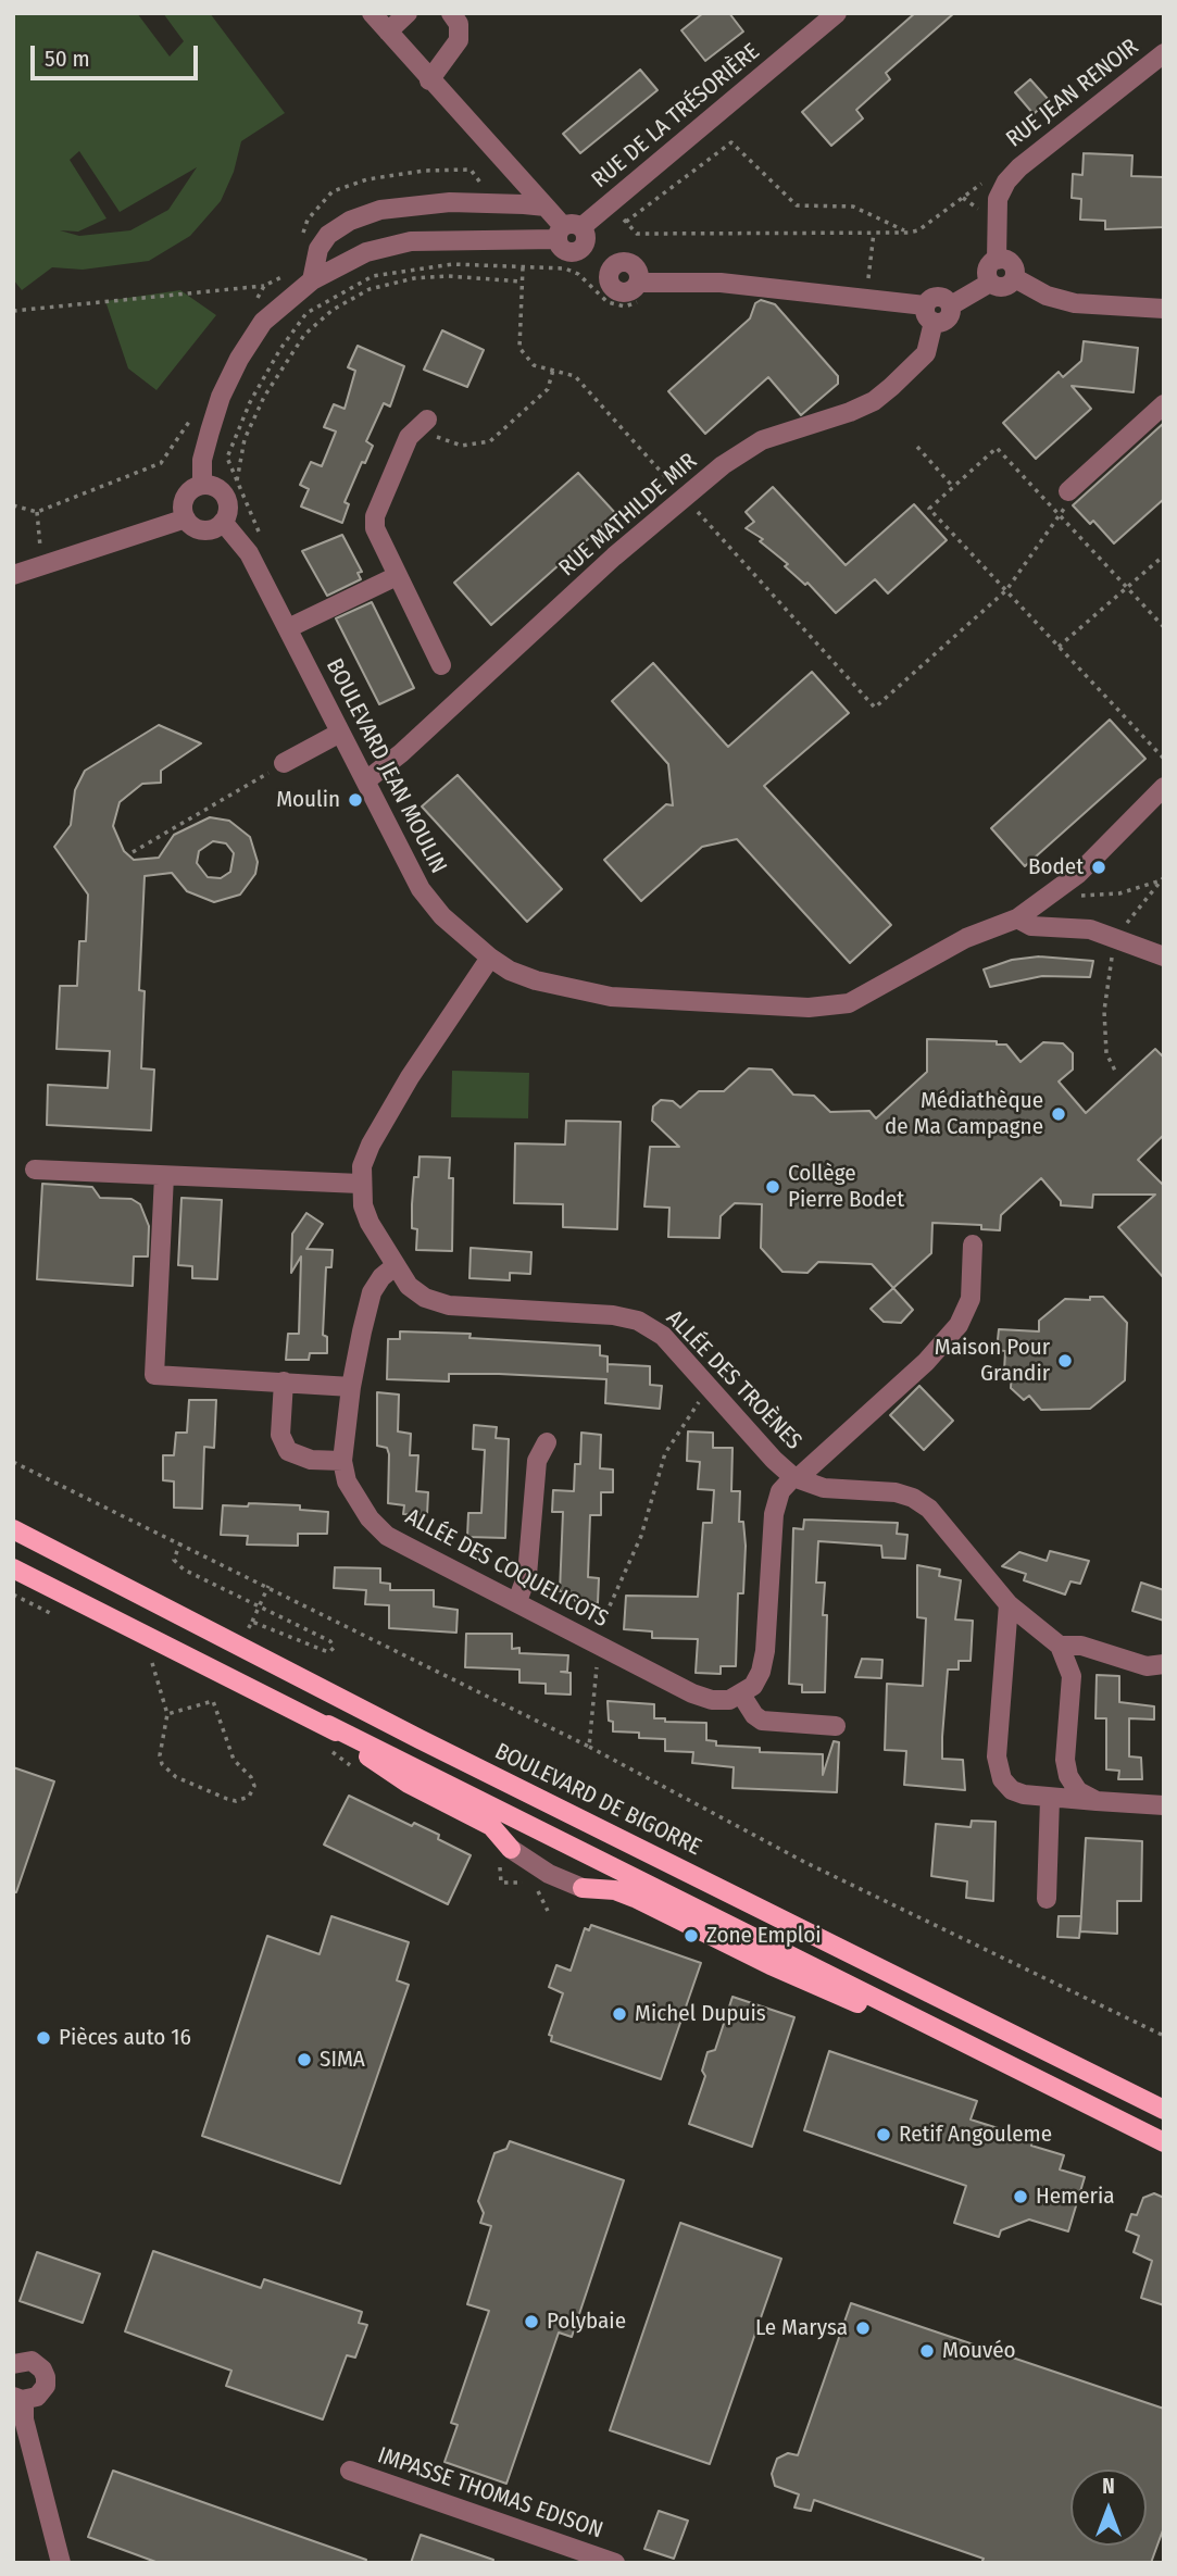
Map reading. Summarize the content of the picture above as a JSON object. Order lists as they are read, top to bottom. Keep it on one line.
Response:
{"streets":{"main road":["BOULEVARD DE BIGORRE"],"street":["RUE JEAN RENOIR","RUE DE LA TRÉSORIÈRE","RUE MATHILDE MIR","BOULEVARD JEAN MOULIN","ALLÉE DES TROÈNES","ALLÉE DES COQUELICOTS","IMPASSE THOMAS EDISON"]},"crossings":[["RUE MATHILDE MIR","BOULEVARD JEAN MOULIN"],["ALLÉE DES TROÈNES","ALLÉE DES COQUELICOTS"]],"places":["Moulin","Bodet","Médiathèque de Ma Campagne","Collège Pierre Bodet","Maison Pour Grandir","Zone Emploi","Michel Dupuis","Pièces auto 16","SIMA","Retif Angouleme","Hemeria","Polybaie","Le Marysa","Mouvéo"],"scale_bar":"50 m","north":"top"}
